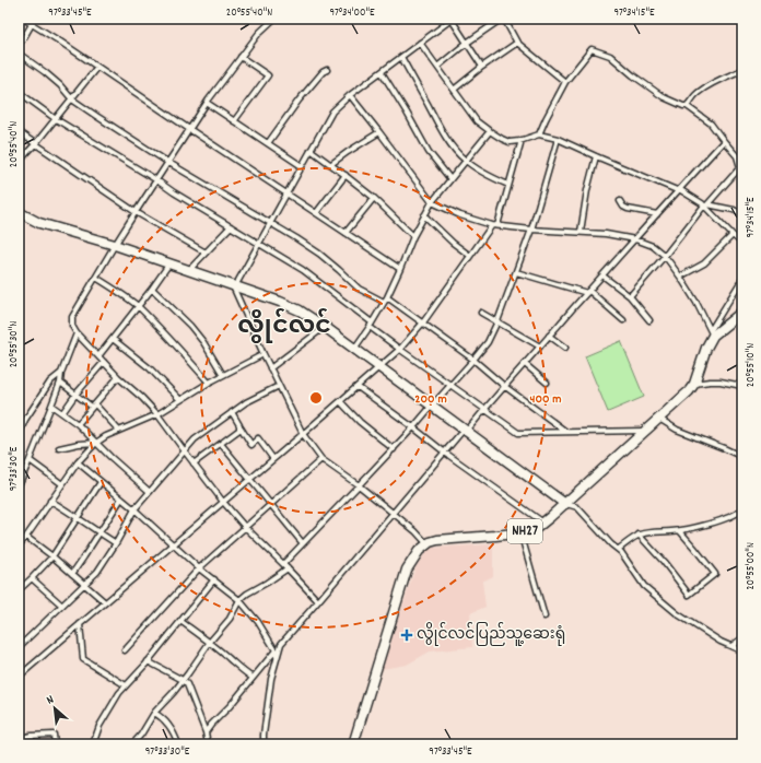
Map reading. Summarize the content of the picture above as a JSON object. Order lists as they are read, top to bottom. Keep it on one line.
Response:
{"streets":{"highway":["NH27"]},"districts":["လွိုင်လင်"],"places":{"health":["လွိုင်လင်ပြည်သူ့ဆေးရုံ"]},"north":"top left","coordinates":["97°33'45\"E","20°55'40\"N","97°34'00\"E","97°34'15\"E","20°55'30\"N","20°55'10\"N","97°33'30\"E","20°55'00\"N"],"rings":["200 m","400 m"]}
